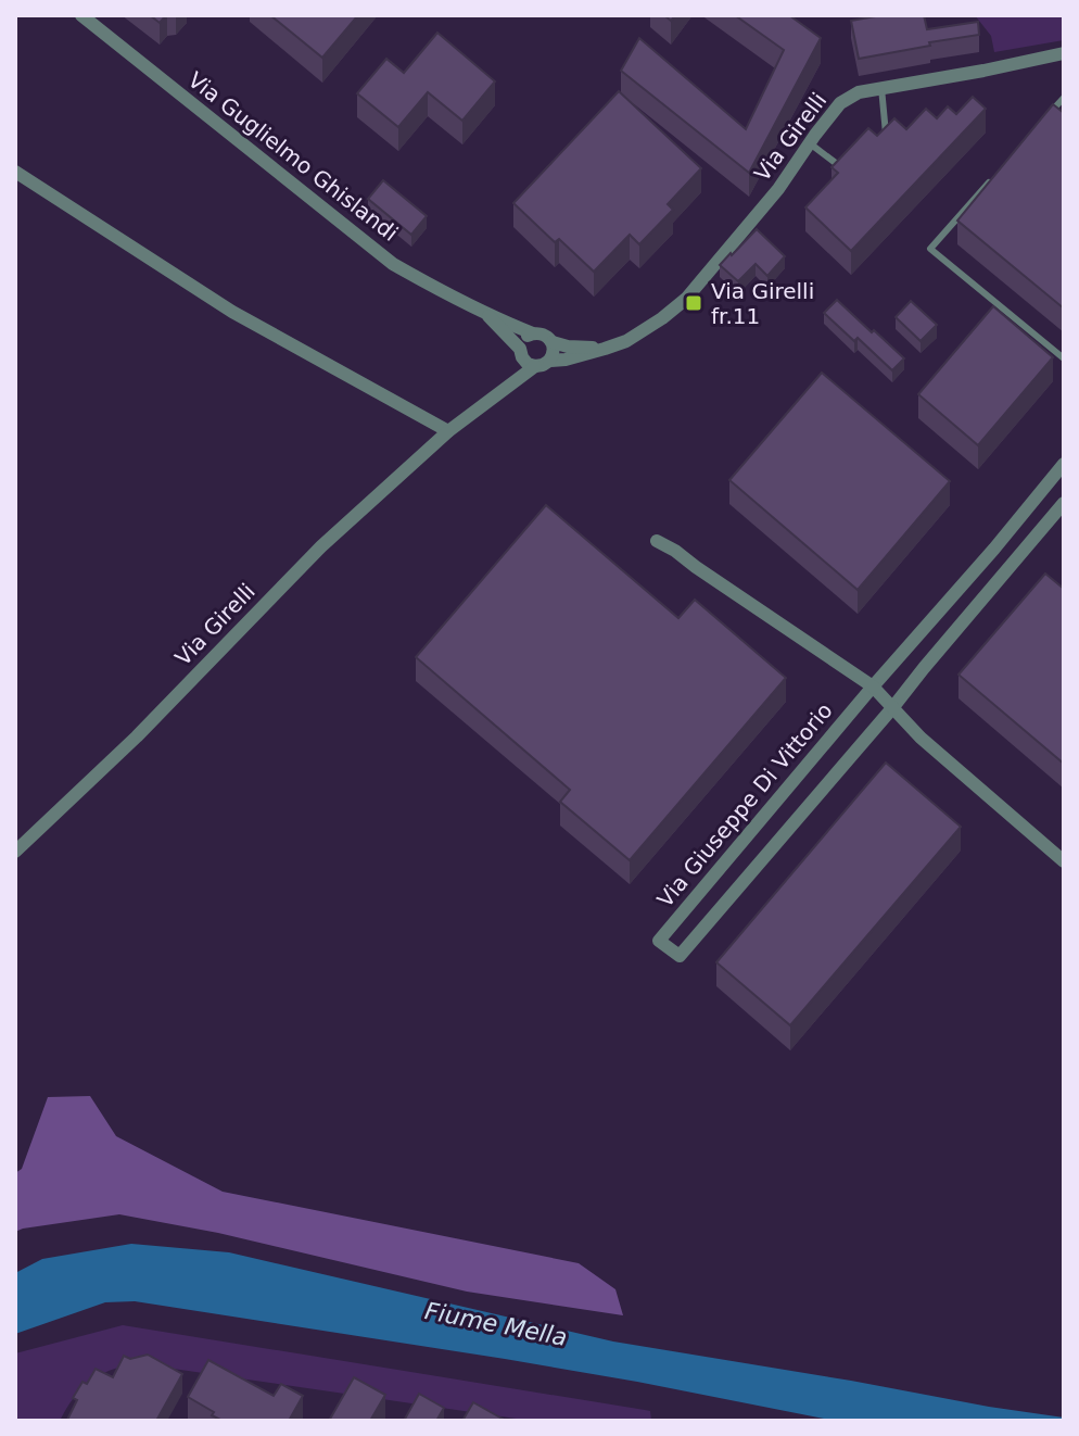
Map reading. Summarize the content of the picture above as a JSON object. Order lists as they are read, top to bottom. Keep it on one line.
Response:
{"streets":{"street":["Via Girelli","Via Guglielmo Ghislandi","Via Giuseppe Di Vittorio"]},"crossings":[["Via Girelli","Via Guglielmo Ghislandi"]],"water":["Fiume Mella"],"places":{"transit":["Via Girelli fr.11"]}}
